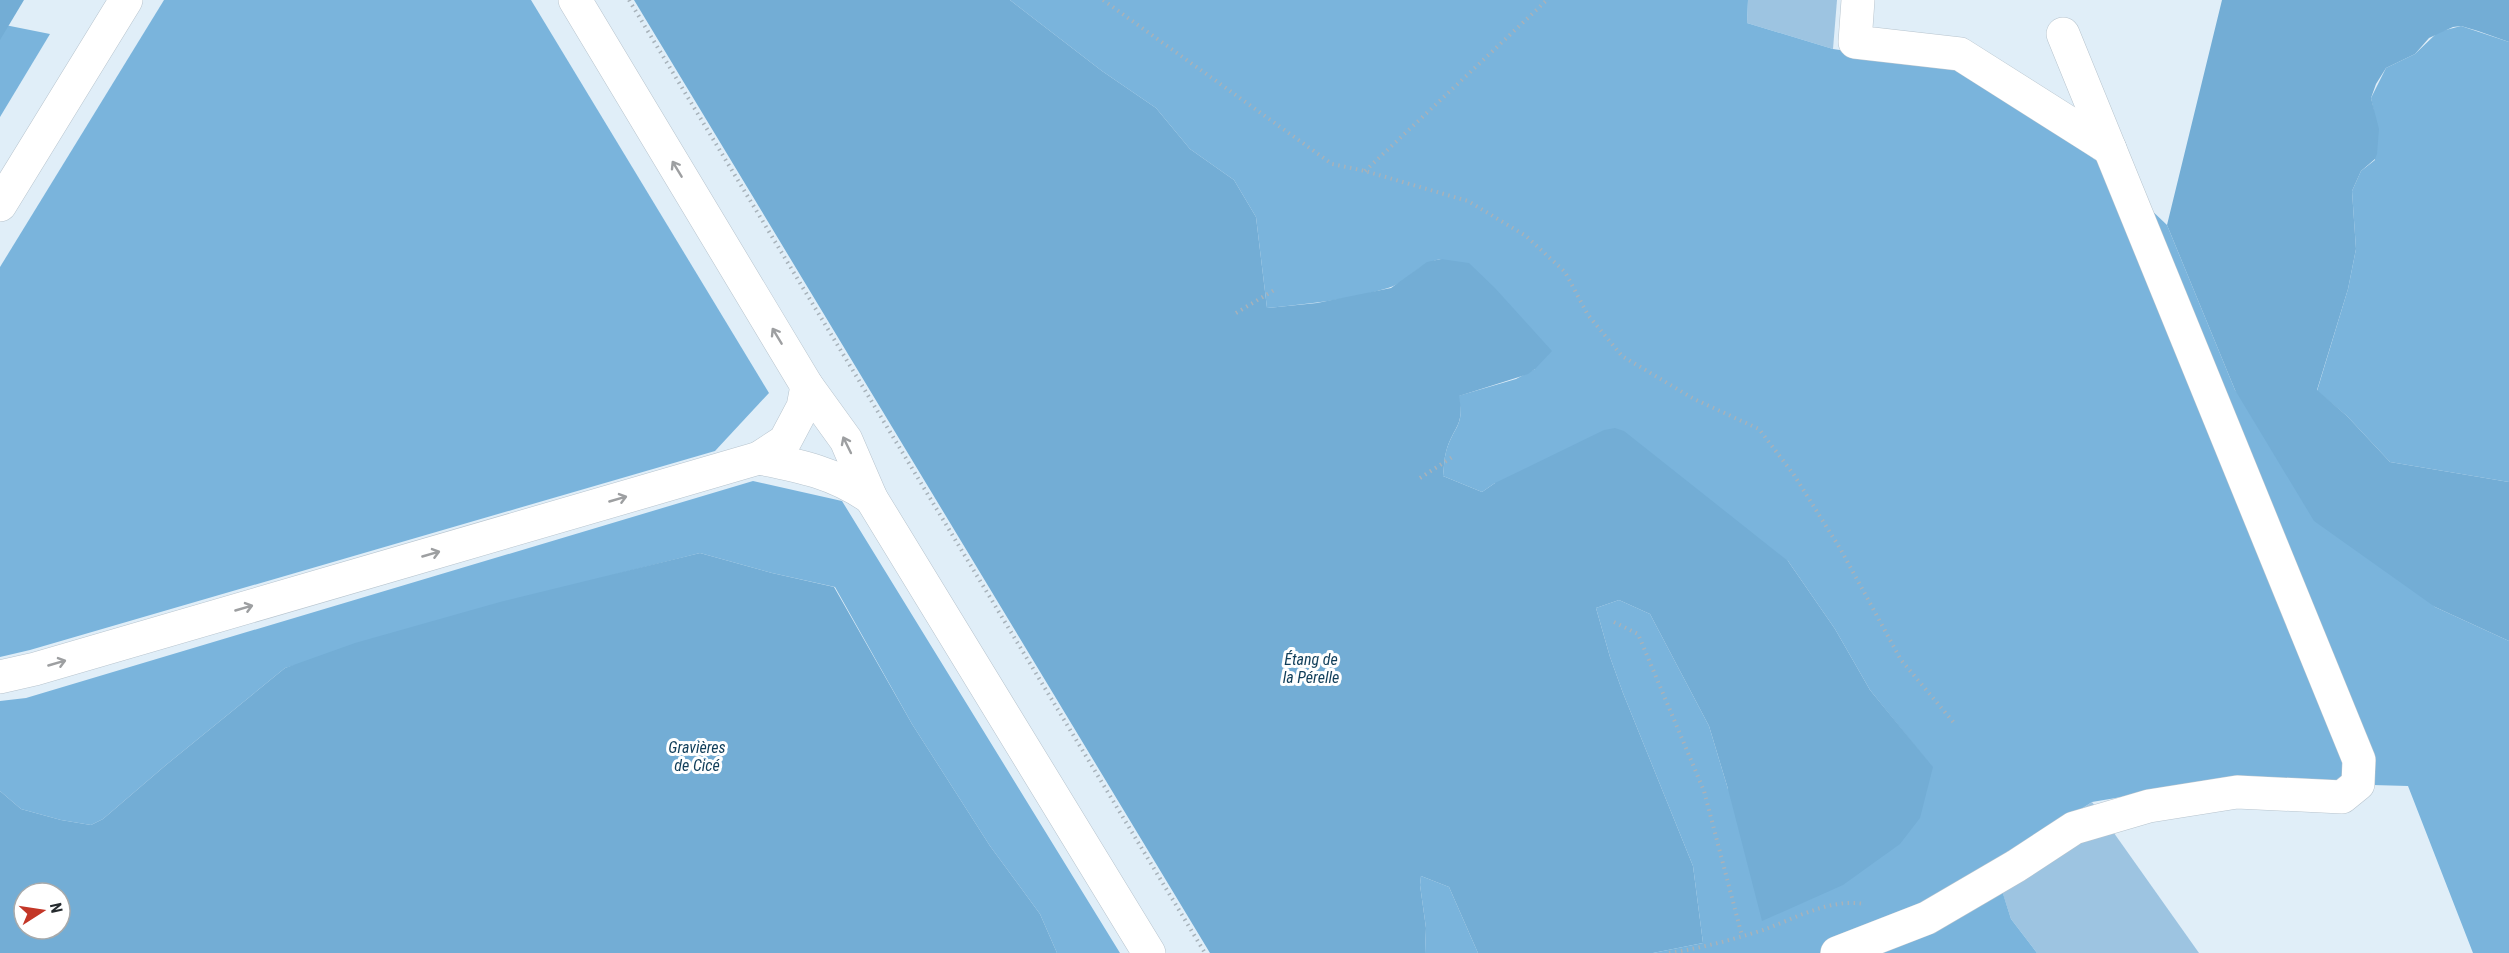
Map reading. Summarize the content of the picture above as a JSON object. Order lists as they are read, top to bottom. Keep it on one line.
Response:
{"water":["Étang de la Pérelle","Gravières de Cicé"],"north":"right"}
